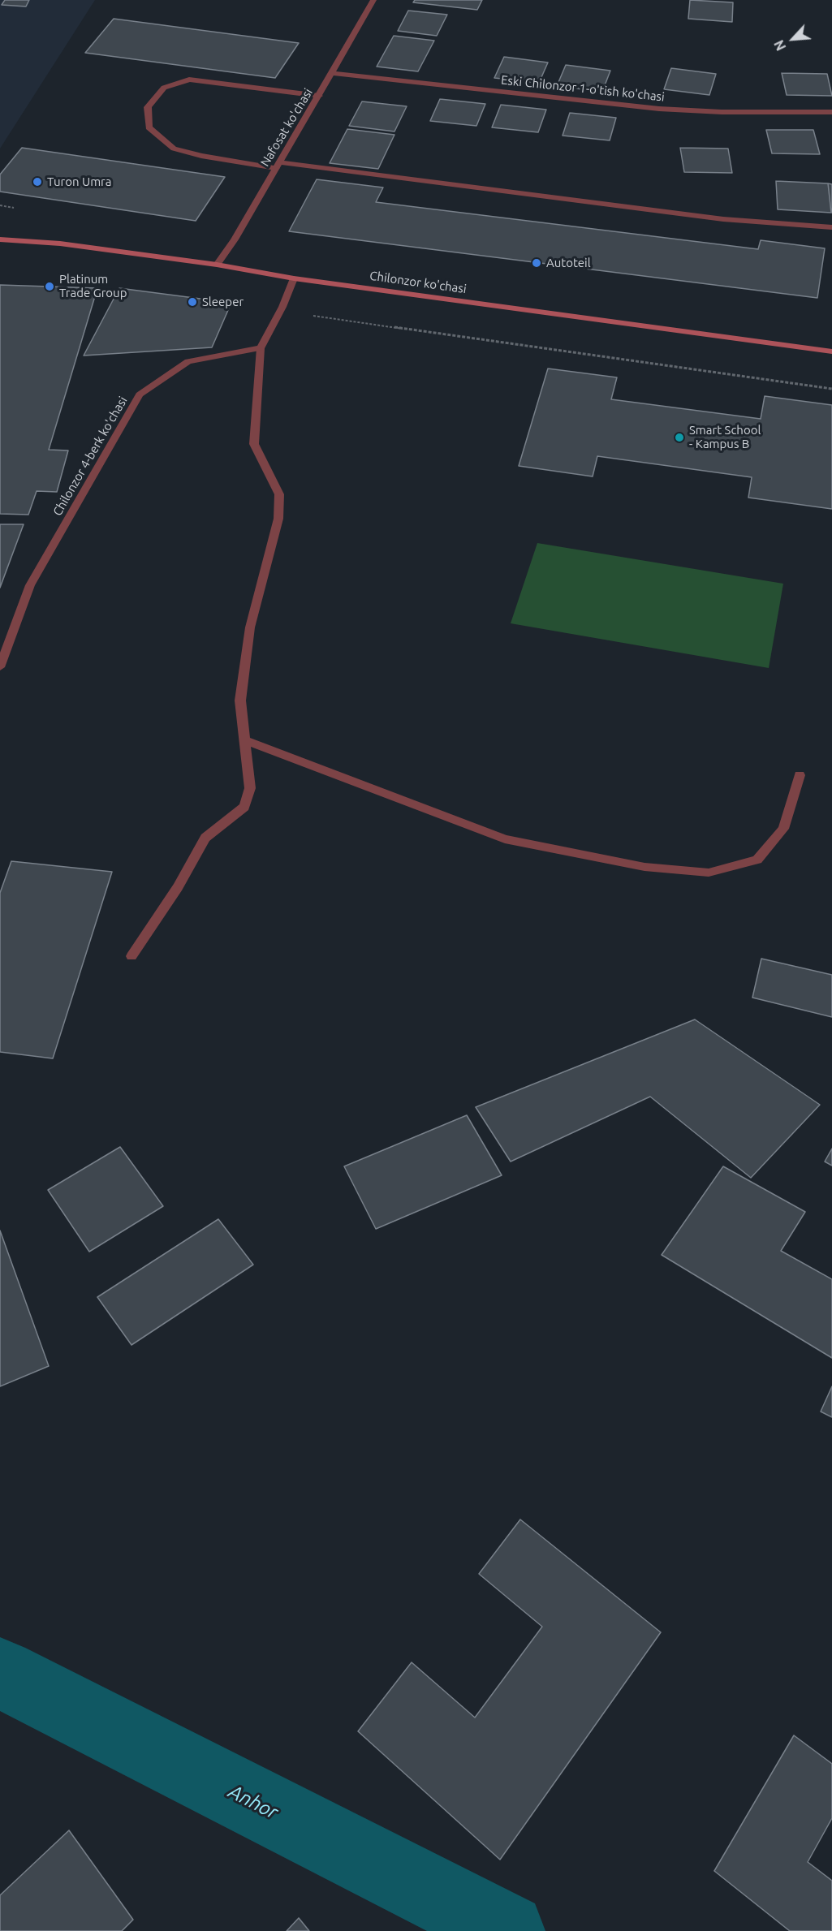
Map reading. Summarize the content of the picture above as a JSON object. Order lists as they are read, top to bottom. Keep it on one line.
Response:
{"streets":{"main road":["Chilonzor ko'chasi"],"street":["Eski Chilonzor 1-o'tish ko'chasi","Nafosat ko'chasi","Chilonzor 4-berk ko'chasi"]},"crossings":[["Eski Chilonzor 1-o'tish ko'chasi","Nafosat ko'chasi"],["Nafosat ko'chasi","Chilonzor ko'chasi"]],"water":["Anhor"],"places":["Turon Umra","Autoteil","Platinum Trade Group","Sleeper","Smart School - Kampus B"],"north":"bottom left"}
